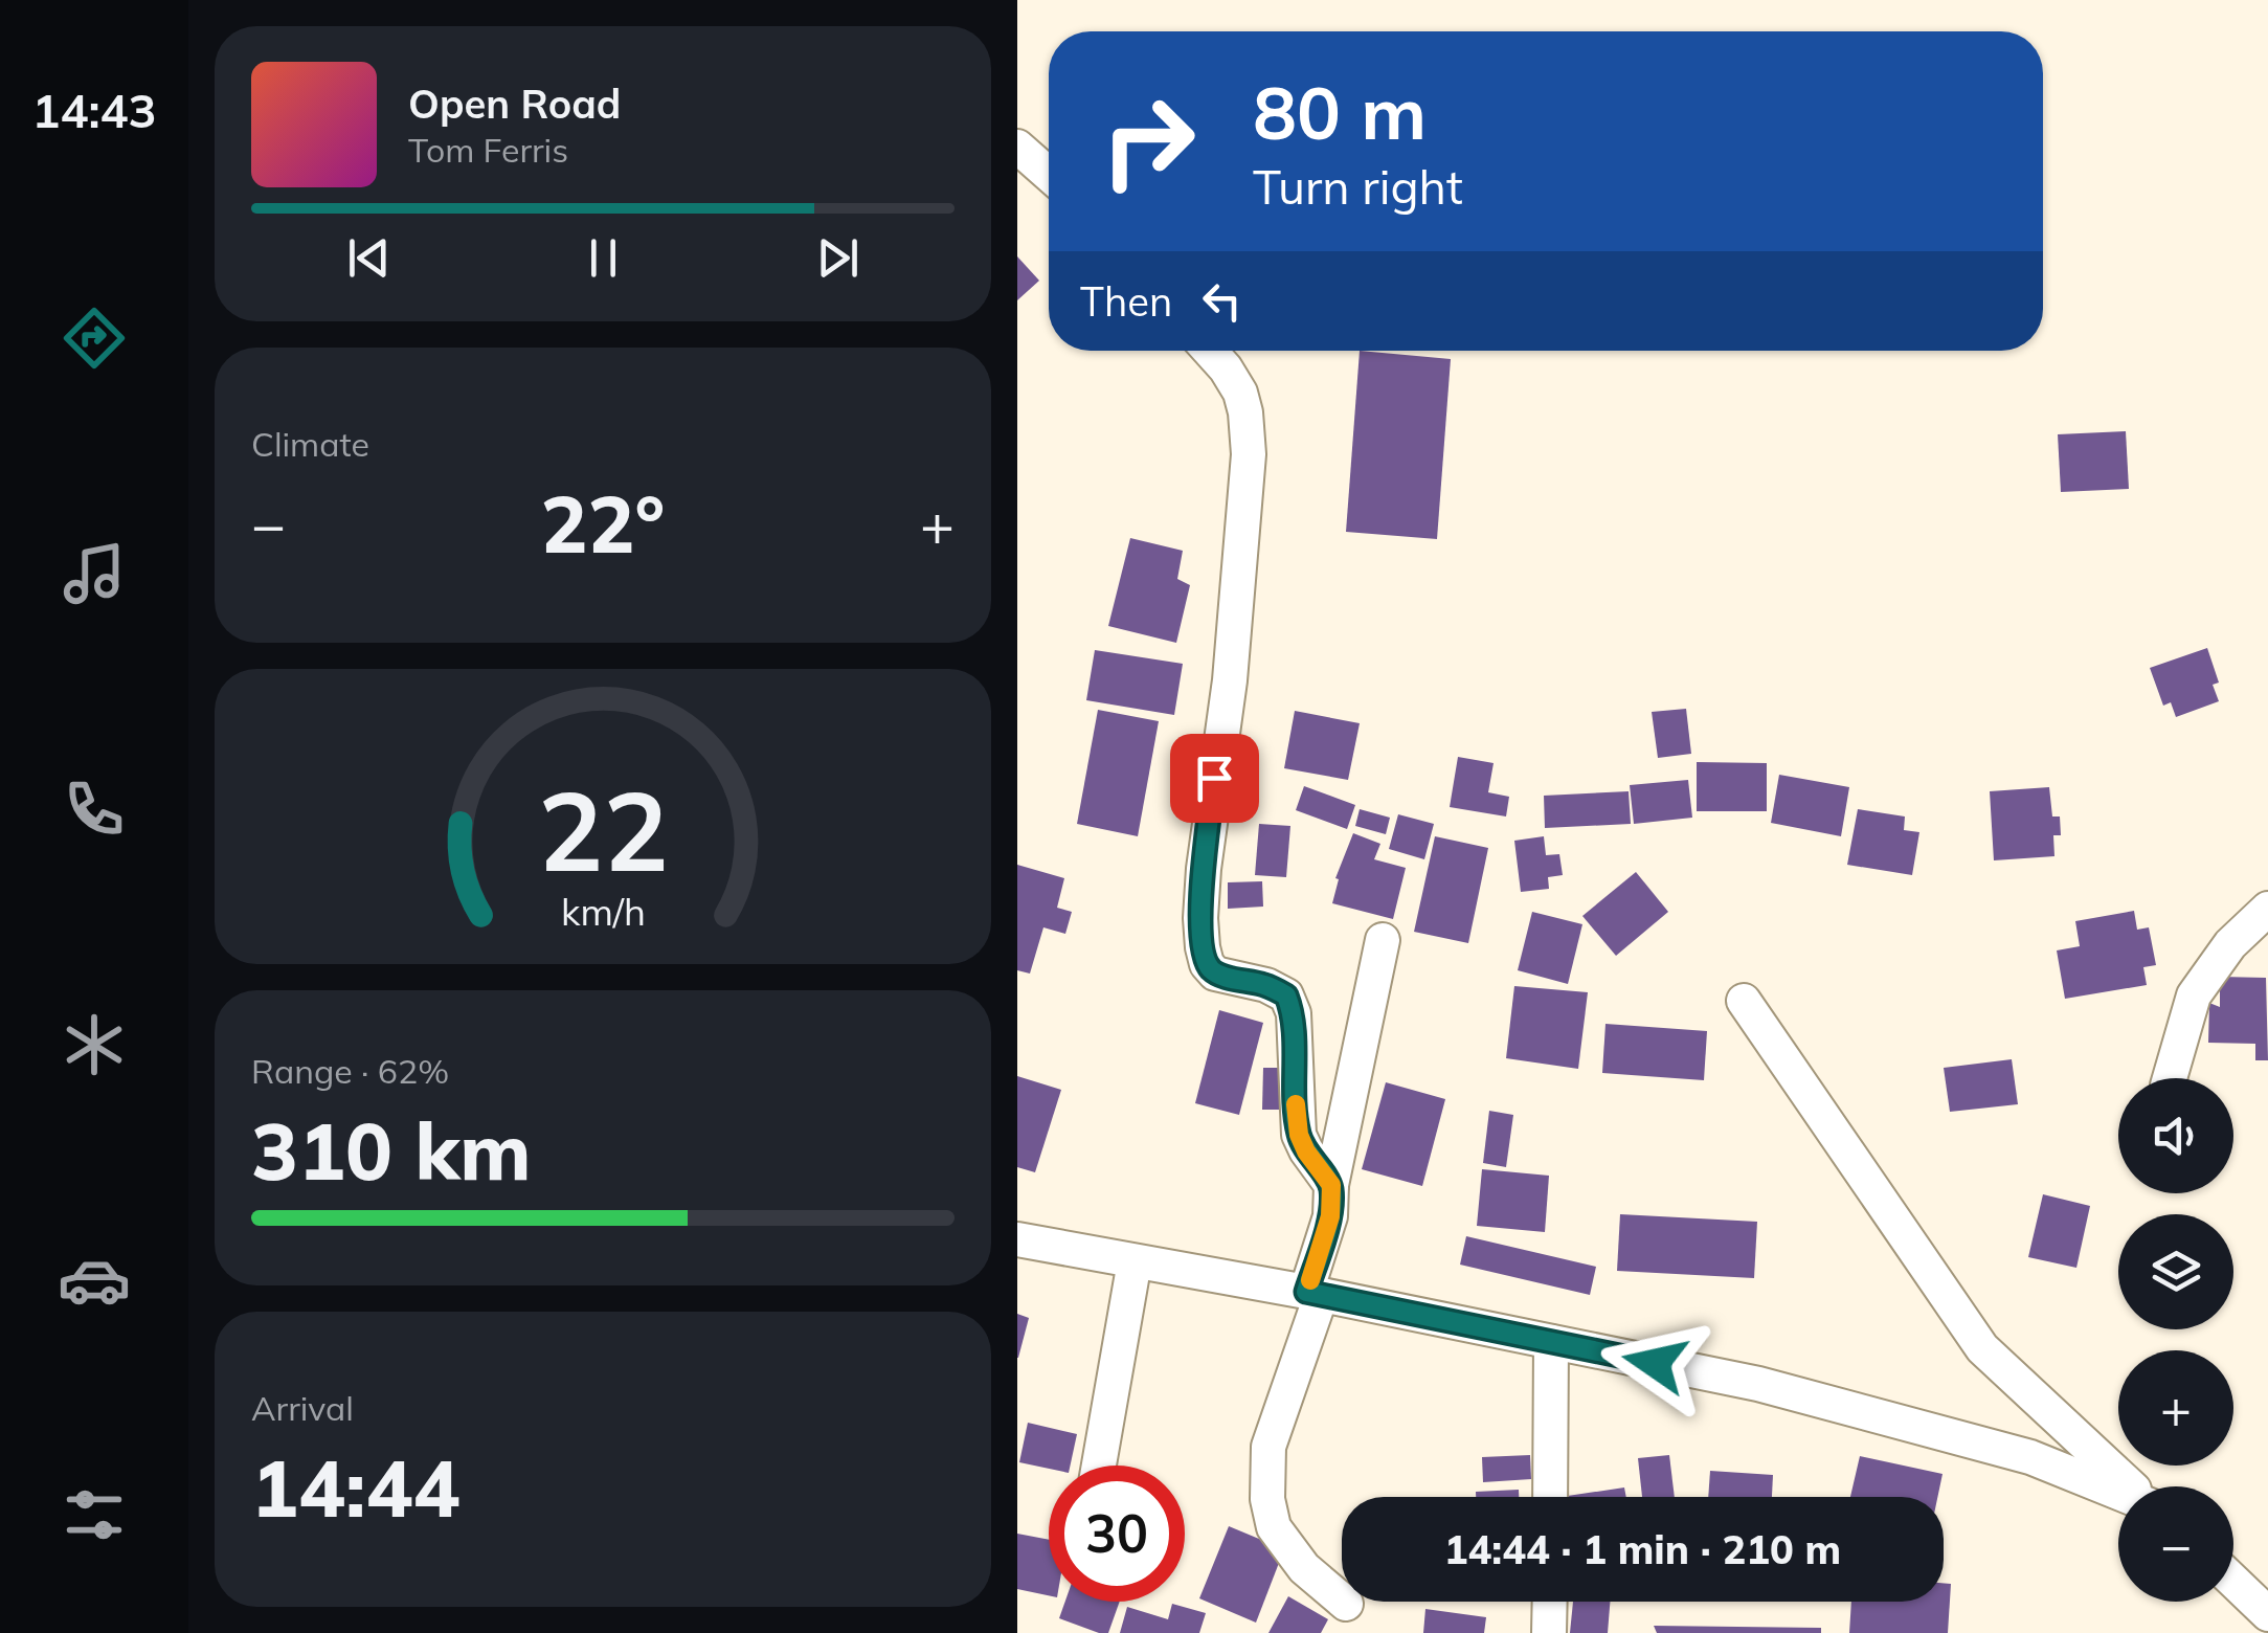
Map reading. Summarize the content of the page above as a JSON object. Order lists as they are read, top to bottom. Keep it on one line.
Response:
{"page":{"tabs":"14:43","turn":["80 m","Turn right"],"song":["Open Road","Tom Ferris"],"then":"Then","tile":["Climate",["Range · 62%","310 km"],["Arrival","14:44"]],"heat":["−","22°","+"],"map_buttons":["+","−"],"limit":"30","trip":"14:44 · 1 min · 210 m","gauge":["22","km/h"]}}
